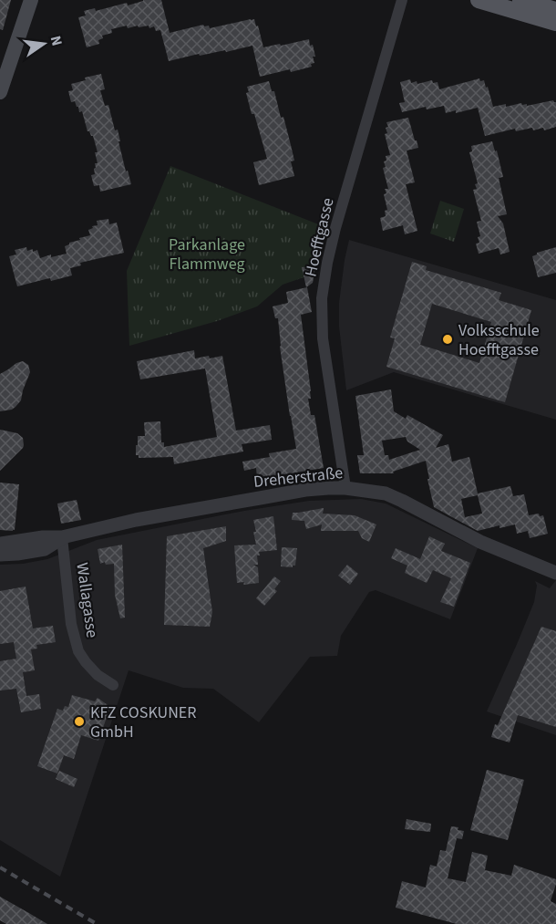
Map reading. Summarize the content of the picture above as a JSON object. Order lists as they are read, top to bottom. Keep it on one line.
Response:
{"streets":{"street":["Hoefftgasse","Dreherstraße","Wallagasse"]},"crossings":[["Hoefftgasse","Dreherstraße"],["Dreherstraße","Wallagasse"]],"parks":["Parkanlage Flammweg"],"places":["Volksschule Hoefftgasse","KFZ COSKUNER GmbH"],"north":"right"}
